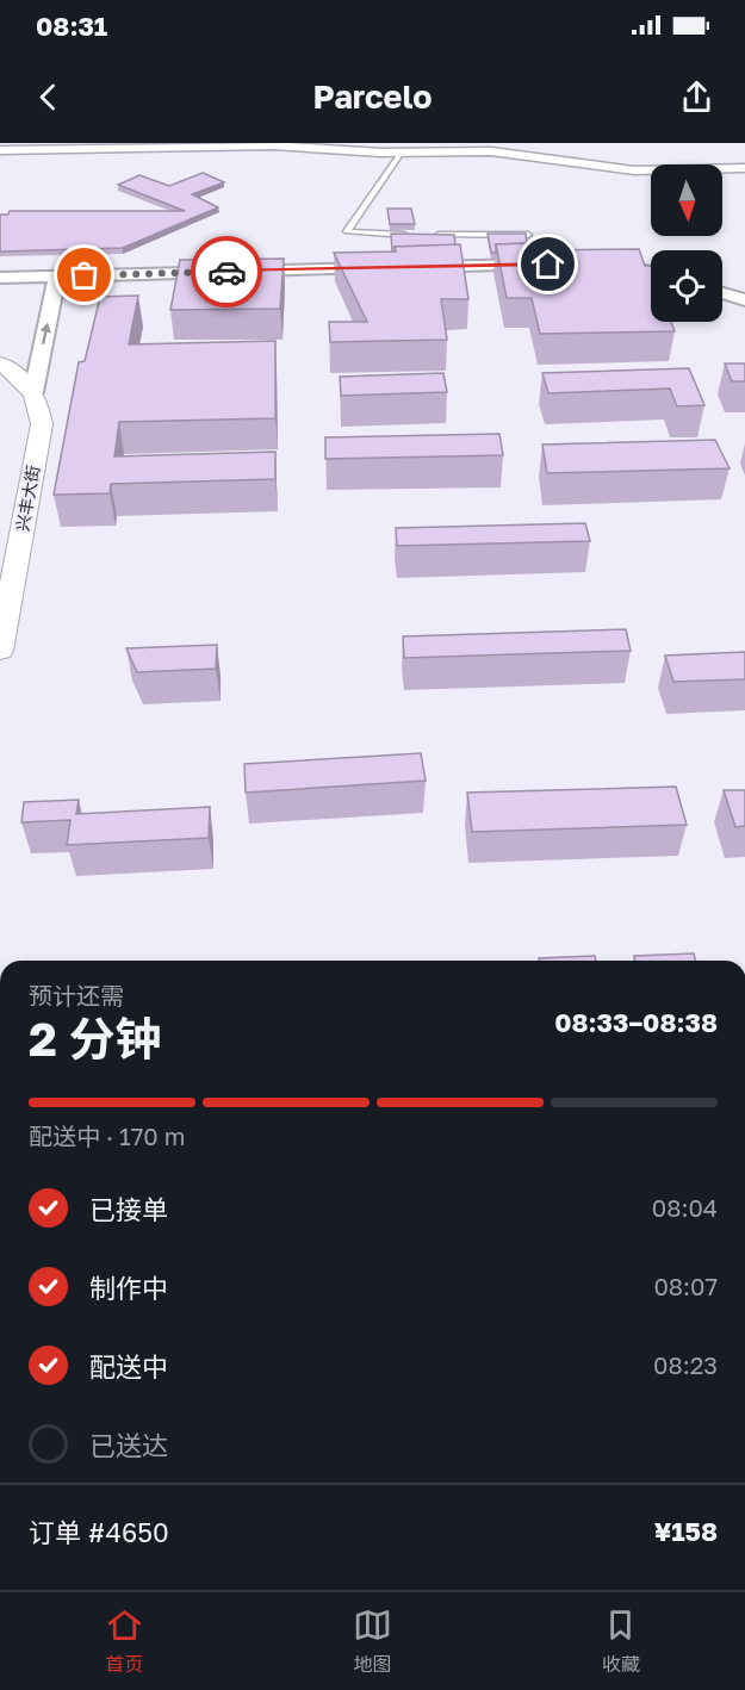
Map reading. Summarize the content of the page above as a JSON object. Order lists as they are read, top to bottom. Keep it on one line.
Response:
{"streets":{"main road":["兴丰大街"]},"north":"bottom","page":{"status":"08:31","header":"Parcelo","heading":["2 分钟","预计还需","08:33–08:38"],"panel":["订单 #4650","¥158"],"bar":"配送中 · 170 m","list":[["已接单","08:04"],["制作中","08:07"],["配送中","08:23"],"已送达"],"tabs":["首页","地图","收藏"]}}
